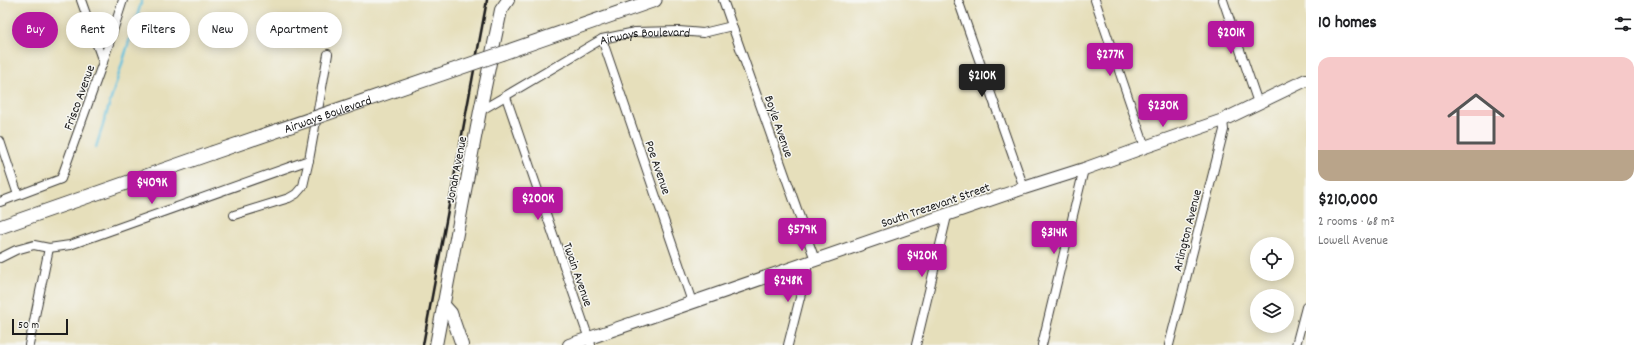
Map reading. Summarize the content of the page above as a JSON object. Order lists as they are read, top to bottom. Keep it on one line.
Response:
{"streets":{"main road":["Airways Boulevard"],"street":["Frisco Avenue","Boyle Avenue","Poe Avenue","Jonah Avenue","South Trezevant Street","Arlington Avenue","Twain Avenue"]},"crossings":[["Airways Boulevard","Boyle Avenue"],["Airways Boulevard","Poe Avenue"],["Airways Boulevard","Jonah Avenue"],["Airways Boulevard","Twain Avenue"],["Boyle Avenue","South Trezevant Street"],["Poe Avenue","South Trezevant Street"],["South Trezevant Street","Arlington Avenue"],["South Trezevant Street","Twain Avenue"]],"scale_bar":"50 m","page":{"heading":"10 homes","chip":["Buy","Rent","Filters","New","Apartment"],"price":["$201K","$277K","$210K","$230K","$409K","$200K","$579K","$314K","$420K","$248K"],"list":[{"name":"$210,000","note":"2 rooms · 68 m² · Lowell Avenue"}],"scale":"50 m"}}
